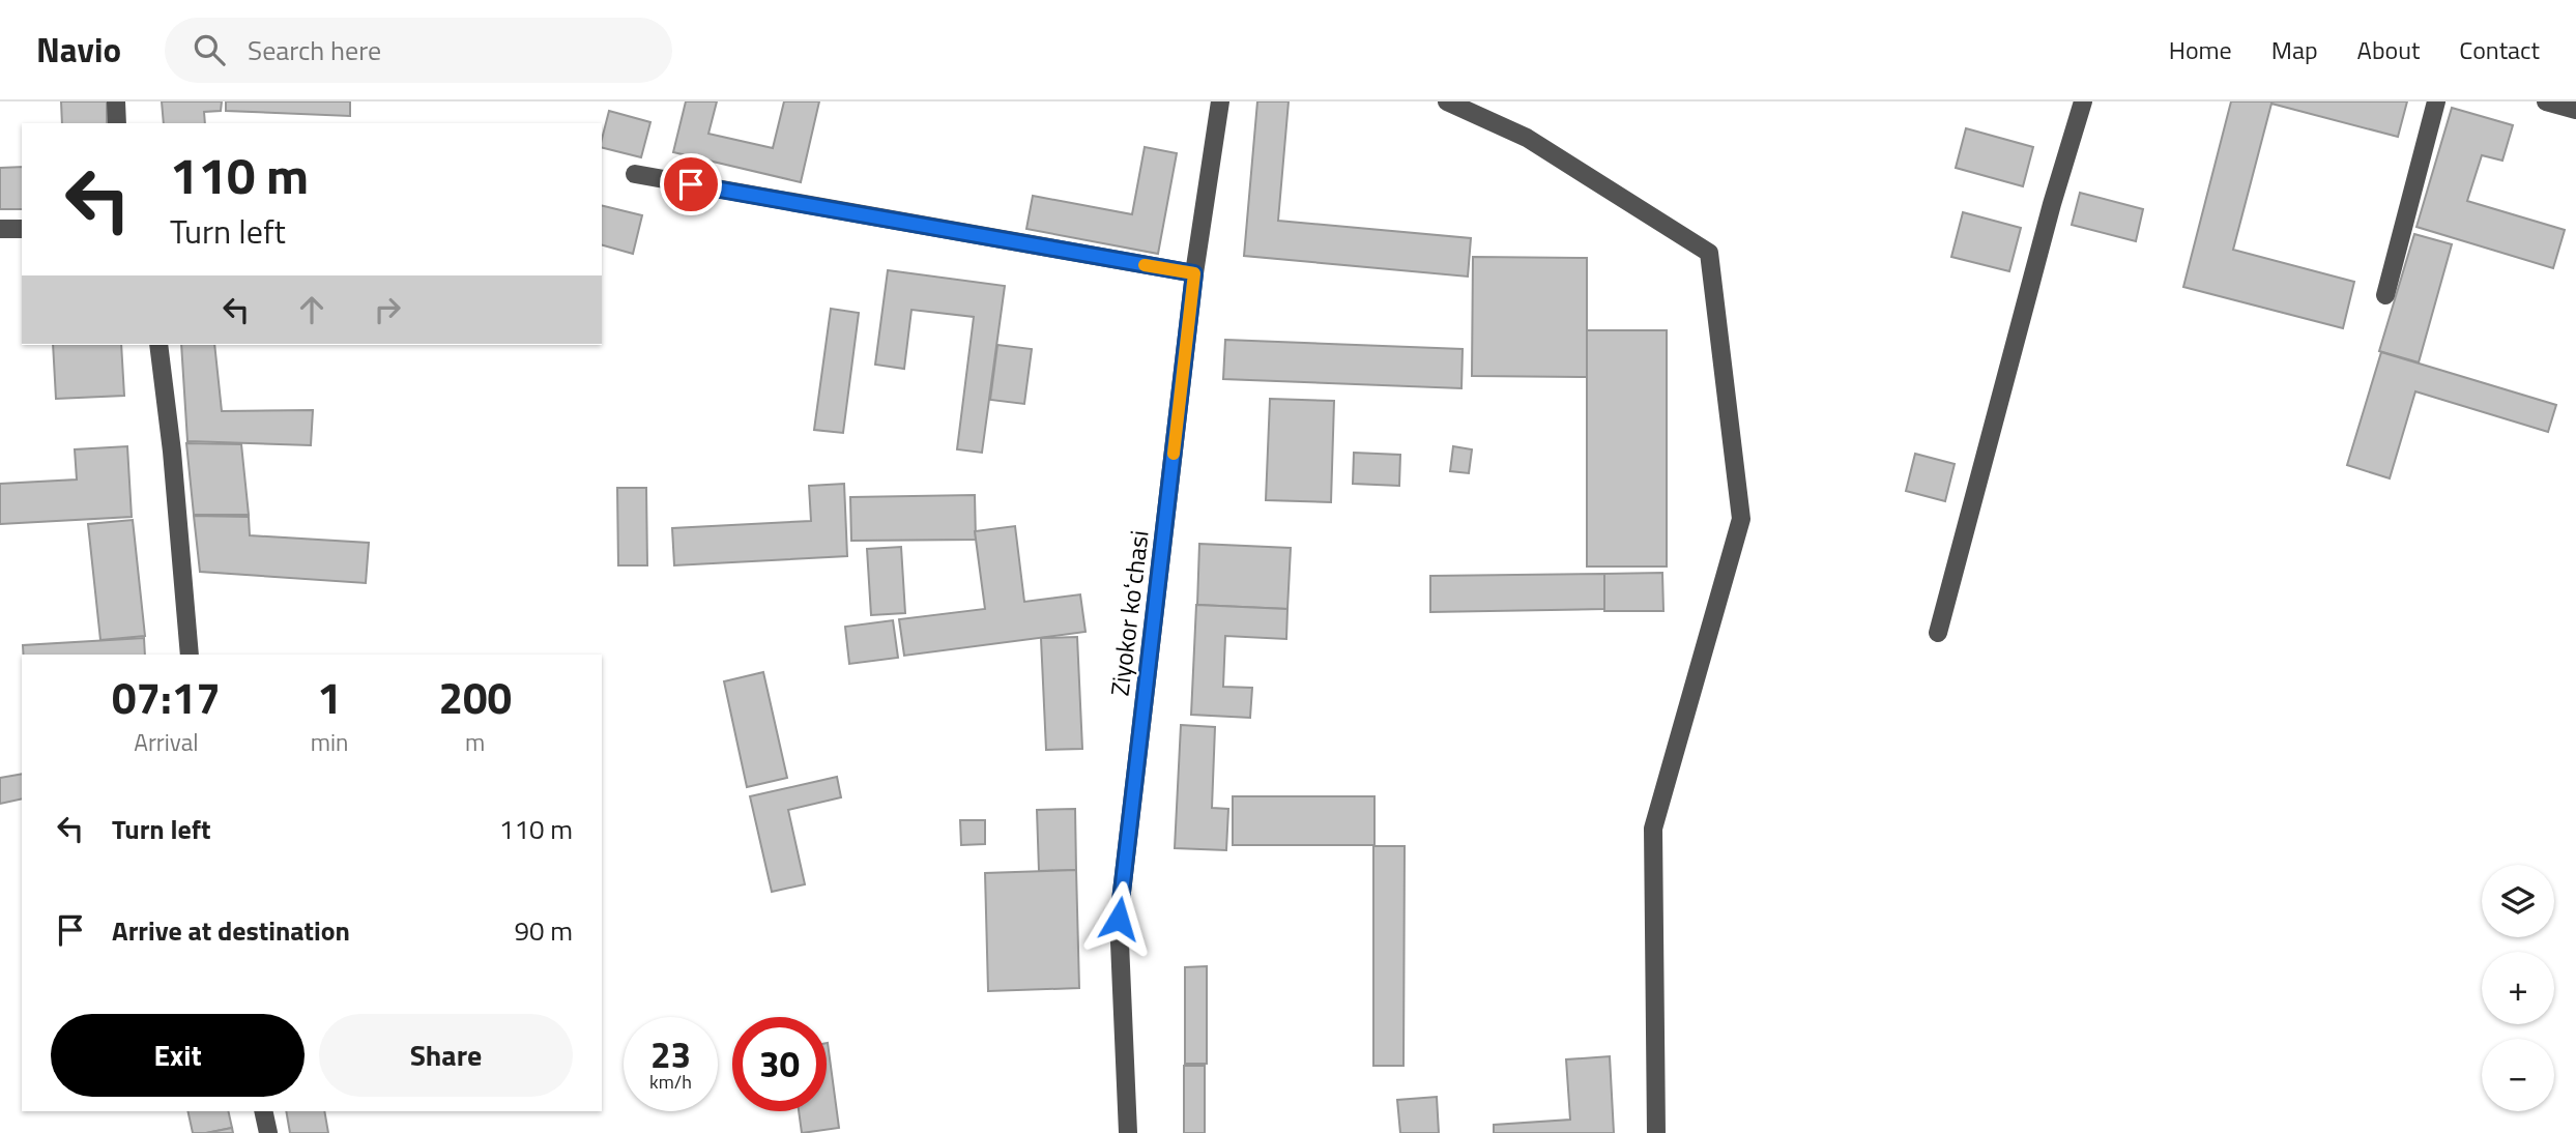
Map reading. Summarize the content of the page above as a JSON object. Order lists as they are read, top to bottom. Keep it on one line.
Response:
{"streets":{"street":["Ziyokor koʻchasi"]},"page":{"header":"Navio","search":"Search here","nav":["Home","Map","About","Contact"],"turn":["110 m","Turn left"],"eta":["07:17","Arrival","1","min","200","m"],"list":[{"name":"Turn left","value":"110 m"},{"name":"Arrive at destination","value":"90 m"}],"map_buttons":["+","−"],"buttons":["Exit","Share"],"speed":"23 km/h","limit":"30"}}
